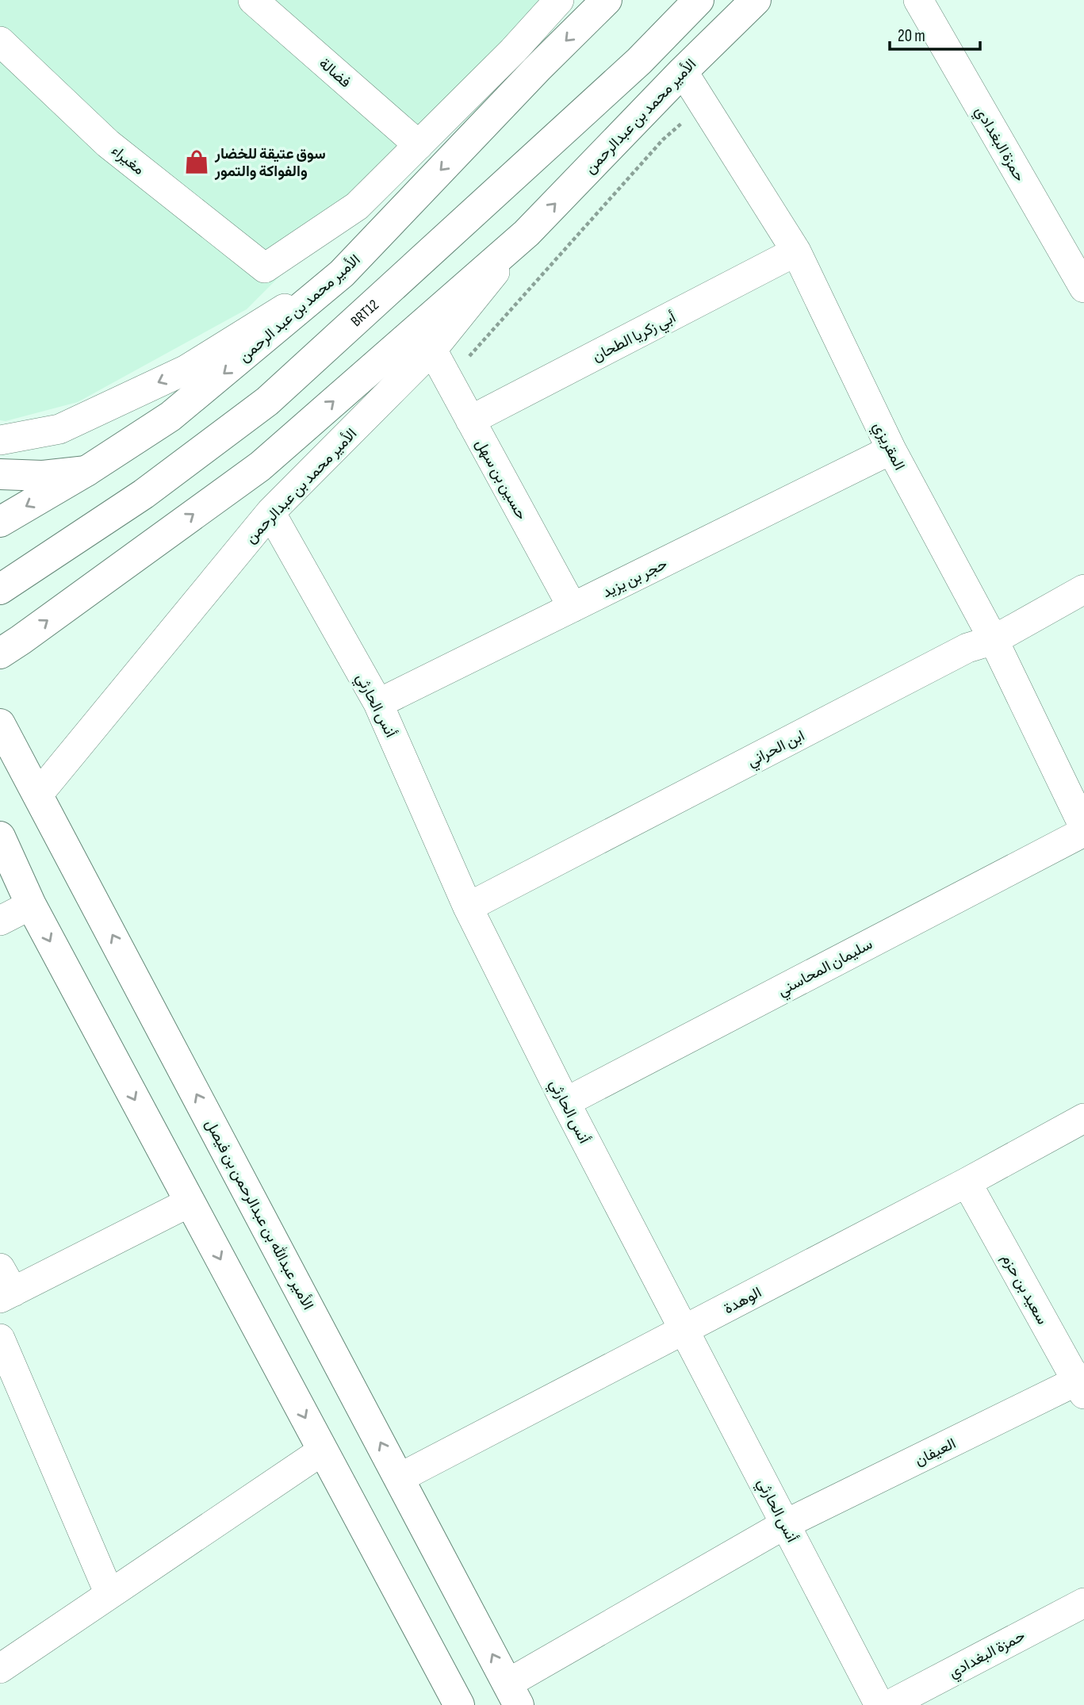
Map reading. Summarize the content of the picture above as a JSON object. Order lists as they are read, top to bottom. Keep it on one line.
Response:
{"streets":{"main road":["الأمير محمد بن عبدالرحمن","الأمير محمد بن عبد الرحمن","BRT12","الأمير عبدالله بن عبدالرحمن بن فيصل"],"street":["فضالة","حمزة البغدادي","مغيراء","أبي زكريا الطحان","المقريزي","حسين بن سهل","حجر بن يزيد","أنس الحارثي","ابن الحراني","سليمان المحاسني","سعيد بن حزم","الوهدة","العيفان"]},"crossings":[["فضالة","مغيراء"],["الأمير محمد بن عبدالرحمن","المقريزي"],["الأمير محمد بن عبدالرحمن","حسين بن سهل"],["الأمير محمد بن عبدالرحمن","أنس الحارثي"],["الأمير محمد بن عبدالرحمن","الأمير عبدالله بن عبدالرحمن بن فيصل"],["أبي زكريا الطحان","المقريزي"],["أبي زكريا الطحان","حسين بن سهل"],["المقريزي","حجر بن يزيد"],["المقريزي","ابن الحراني"],["حسين بن سهل","حجر بن يزيد"],["حجر بن يزيد","أنس الحارثي"],["أنس الحارثي","ابن الحراني"],["أنس الحارثي","سليمان المحاسني"],["أنس الحارثي","الوهدة"],["أنس الحارثي","العيفان"],["الأمير عبدالله بن عبدالرحمن بن فيصل","الوهدة"],["الأمير عبدالله بن عبدالرحمن بن فيصل","العيفان"],["سعيد بن حزم","الوهدة"],["سعيد بن حزم","العيفان"]],"one_way":["الأمير محمد بن عبدالرحمن","الأمير محمد بن عبد الرحمن"],"places":{"shop":["سوق عتيقة للخضار والفواكة والتمور"]},"scale_bar":"20 m"}
